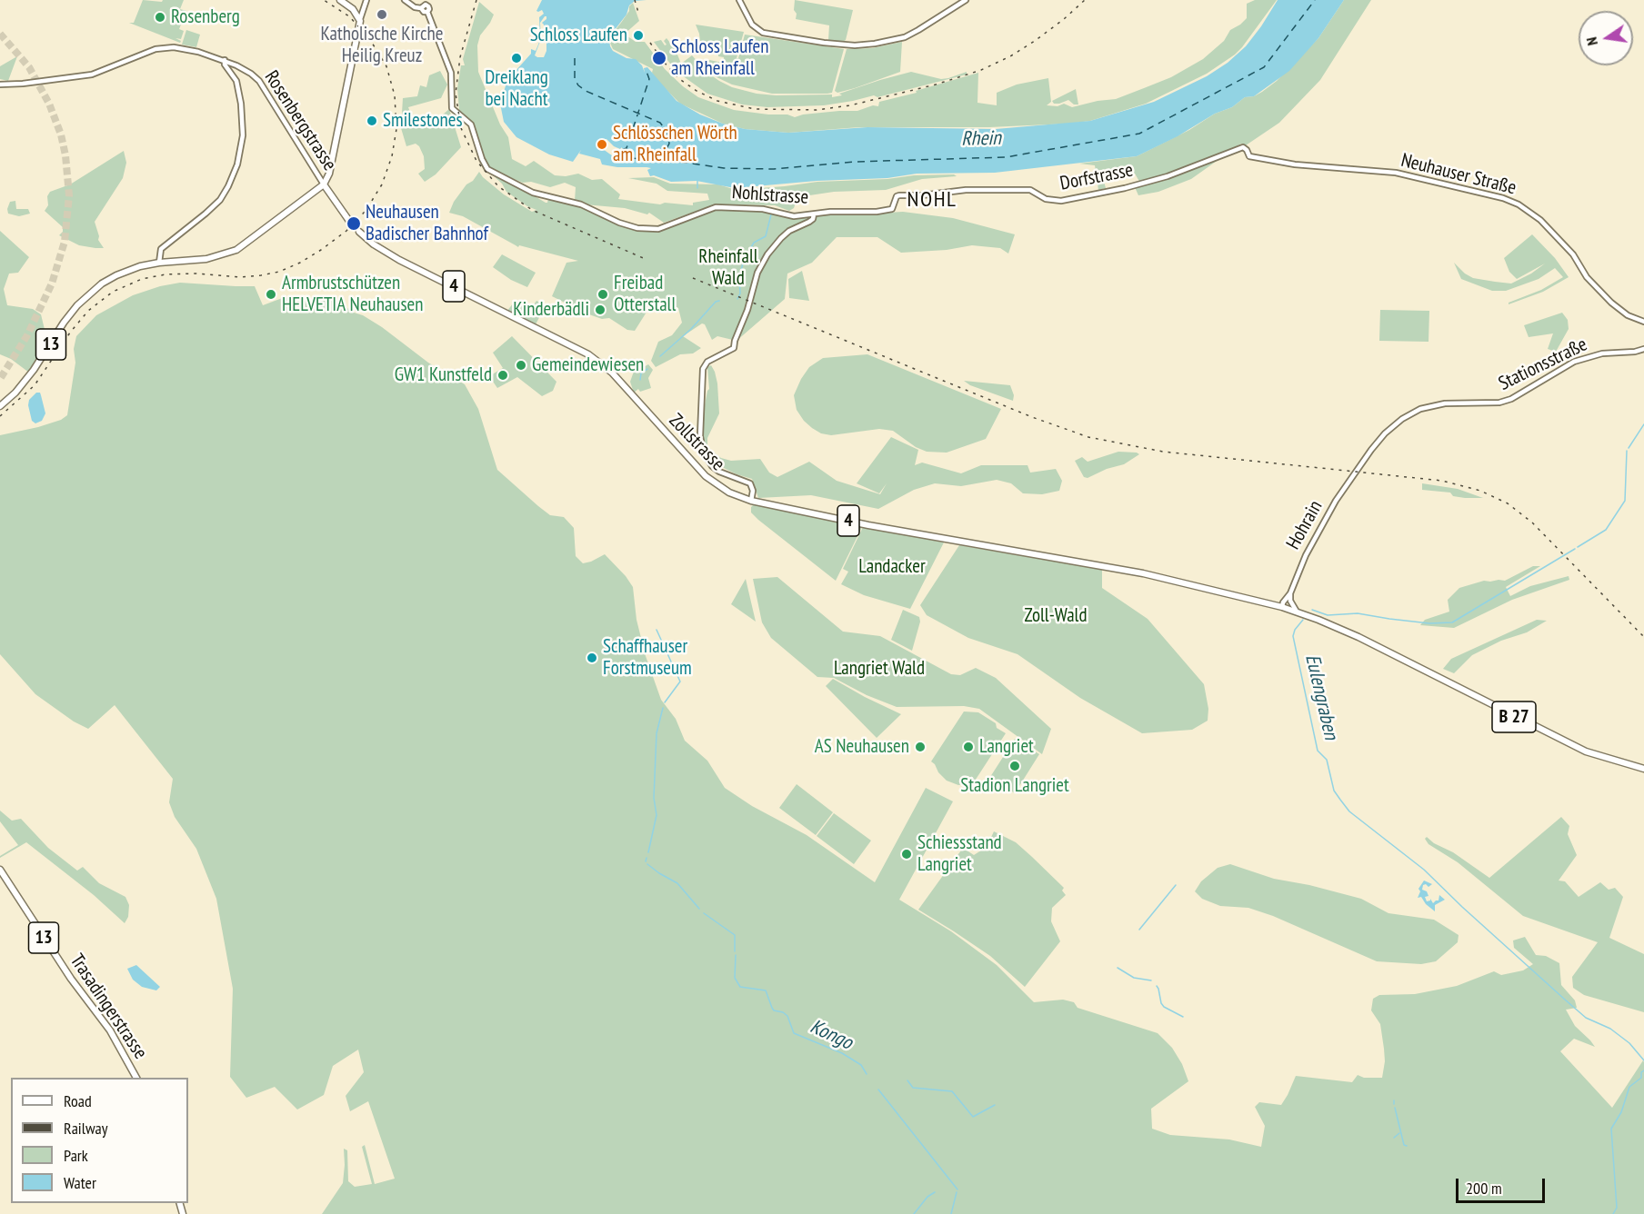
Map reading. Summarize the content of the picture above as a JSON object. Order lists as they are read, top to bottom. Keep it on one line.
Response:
{"streets":{"main road":["4","13","Zollstrasse","B 27","Trasadingerstrasse"],"street":["Rosenbergstrasse","Neuhauser Straße","Dorfstrasse","Nohlstrasse","Stationsstraße","Hohrain"]},"crossings":[["Rosenbergstrasse","13"],["Neuhauser Straße","Dorfstrasse"],["Dorfstrasse","Nohlstrasse"],["Stationsstraße","Hohrain"],["Zollstrasse","B 27"],["Hohrain","B 27"]],"districts":["NOHL"],"water":["Rhein","Eulengraben","Kongo"],"parks":["Rheinfall Wald","Landacker","Zoll-Wald","Langriet Wald"],"places":["Katholische Kirche Heilig Kreuz","Rosenberg","Schloss Laufen","Dreiklang bei Nacht","Schloss Laufen am Rheinfall","Smilestones","Schlösschen Wörth am Rheinfall","Neuhausen Badischer Bahnhof","Armbrustschützen HELVETIA Neuhausen","Freibad Otterstall","Kinderbädli","Gemeindewiesen","GW1 Kunstfeld","Schaffhauser Forstmuseum","AS Neuhausen","Langriet","Stadion Langriet","Schiessstand Langriet"],"legend":["Road","Railway","Park","Water"],"scale_bar":"200 m","north":"left"}
